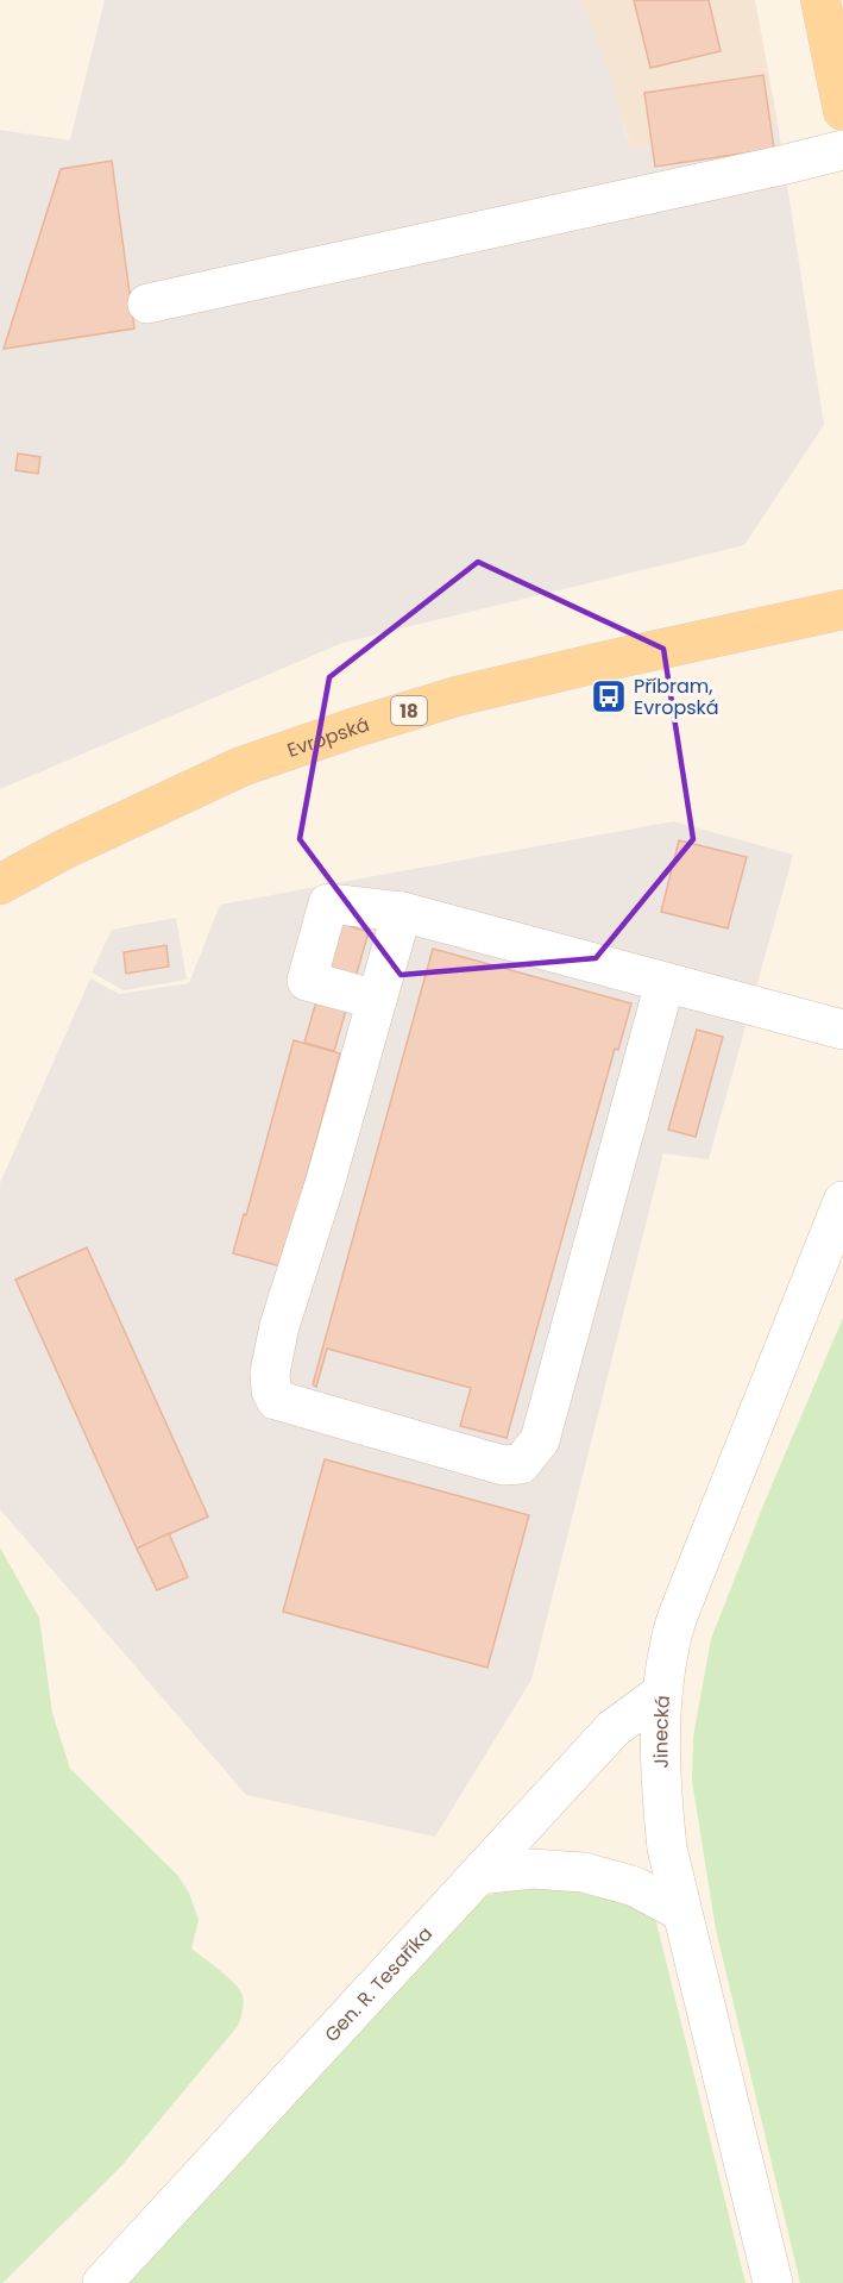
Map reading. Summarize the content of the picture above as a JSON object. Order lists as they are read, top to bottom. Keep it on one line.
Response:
{"streets":{"main road":["18","Evropská"],"street":["Jinecká","Gen. R. Tesaříka"]},"crossings":[["Jinecká","Gen. R. Tesaříka"]],"places":{"bus stop":["Příbram, Evropská"]}}
